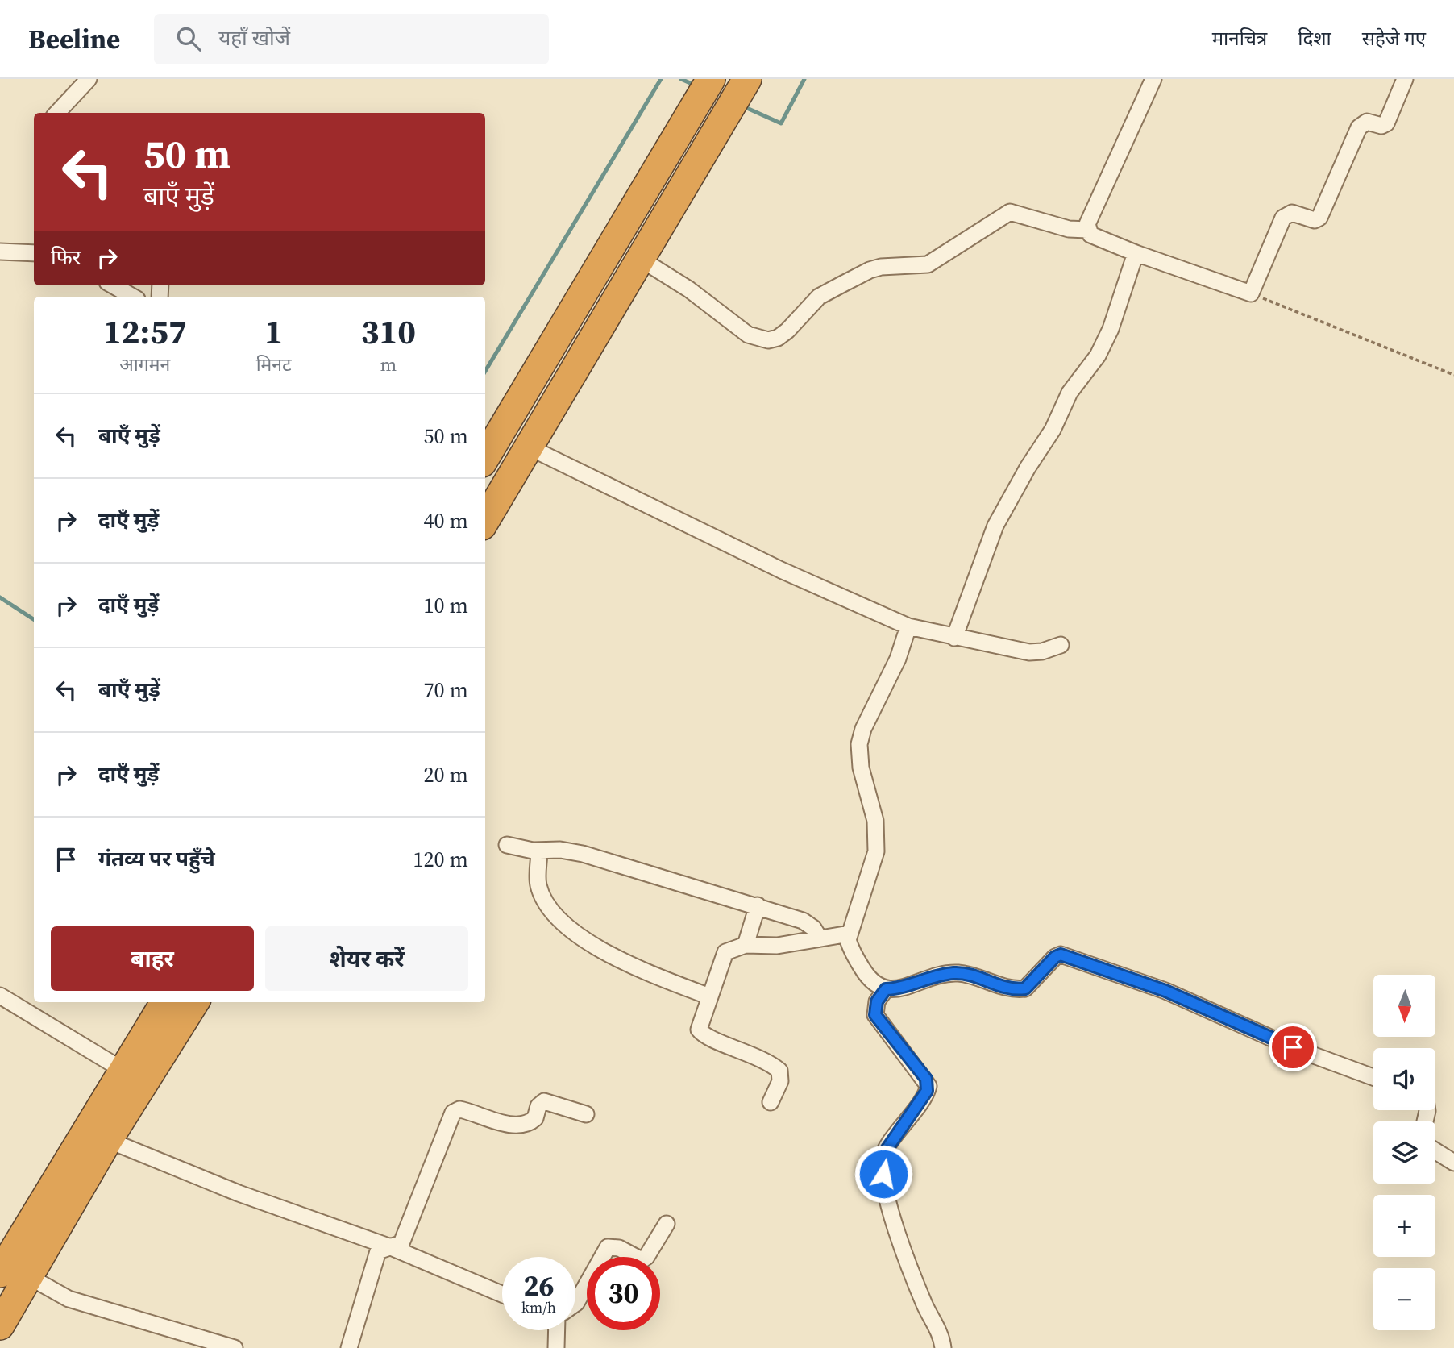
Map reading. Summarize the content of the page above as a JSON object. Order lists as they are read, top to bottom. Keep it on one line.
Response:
{"north":"bottom","page":{"header":"Beeline","search":"यहाँ खोजें","nav":["मानचित्र","दिशा","सहेजे गए"],"turn":["50 m","बाएँ मुड़ें"],"then":"फिर","eta":["12:57","आगमन","1","मिनट","310","m"],"list":[{"name":"बाएँ मुड़ें","value":"50 m"},{"name":"दाएँ मुड़ें","value":"40 m"},{"name":"दाएँ मुड़ें","value":"10 m"},{"name":"बाएँ मुड़ें","value":"70 m"},{"name":"दाएँ मुड़ें","value":"20 m"},{"name":"गंतव्य पर पहुँचे","value":"120 m"}],"buttons":["बाहर","शेयर करें"],"map_buttons":["+","−"],"speed":"26 km/h","limit":"30"}}
